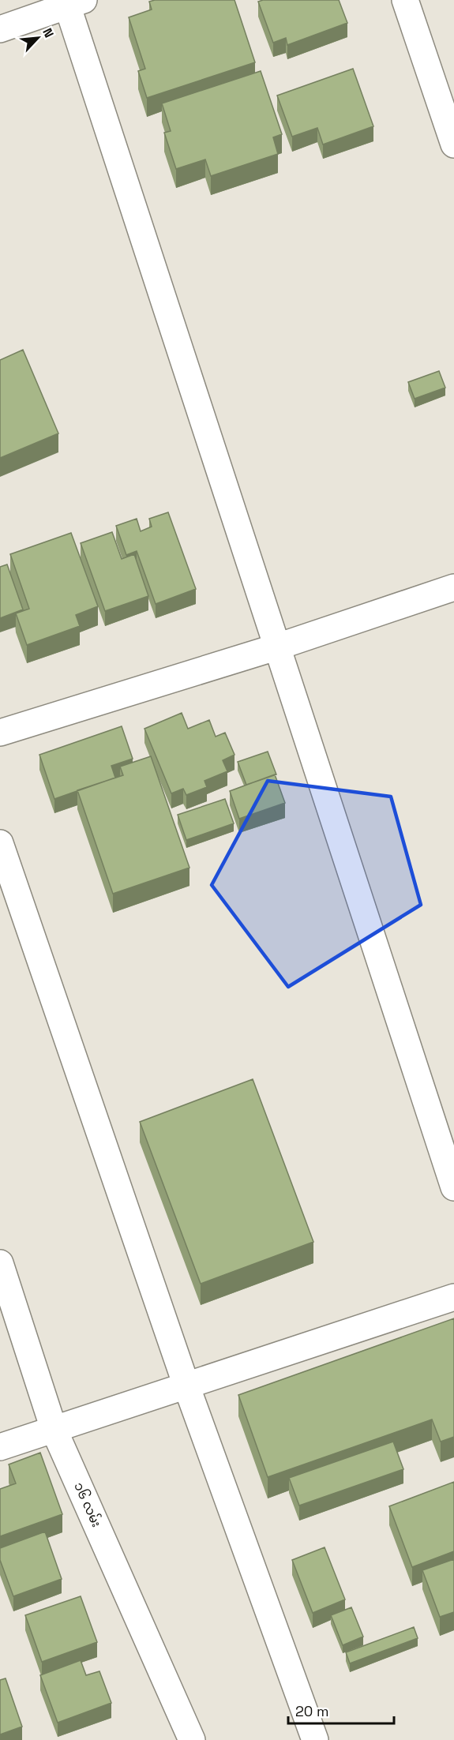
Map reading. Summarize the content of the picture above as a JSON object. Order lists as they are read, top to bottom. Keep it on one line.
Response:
{"streets":{"street":["၁၆ လမ်း"]},"scale_bar":"20 m","north":"top right"}
